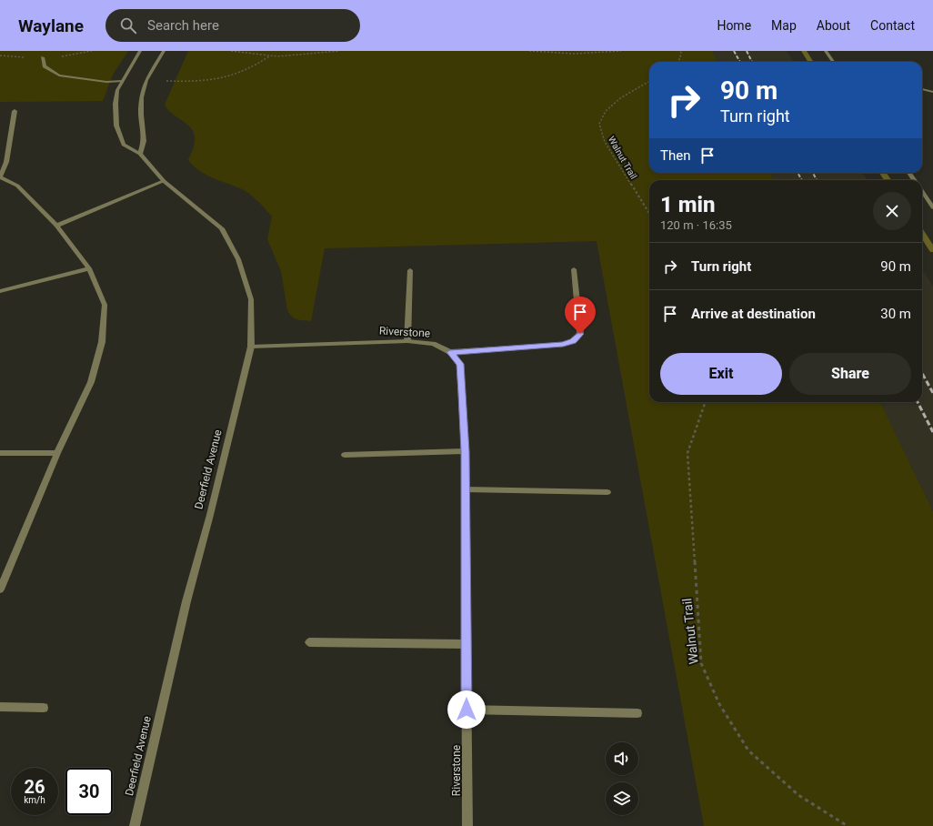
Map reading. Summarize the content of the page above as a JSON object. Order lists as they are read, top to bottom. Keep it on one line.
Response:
{"streets":{"street":["Riverstone","Deerfield Avenue"],"path":["Walnut Trail"]},"crossings":[["Riverstone","Deerfield Avenue"]],"page":{"header":"Waylane","search":"Search here","nav":["Home","Map","About","Contact"],"turn":["90 m","Turn right"],"then":"Then","heading":["1 min","120 m · 16:35"],"list":[{"name":"Turn right","value":"90 m"},{"name":"Arrive at destination","value":"30 m"}],"buttons":["Exit","Share"],"speed":"26 km/h","limit":"30"}}
